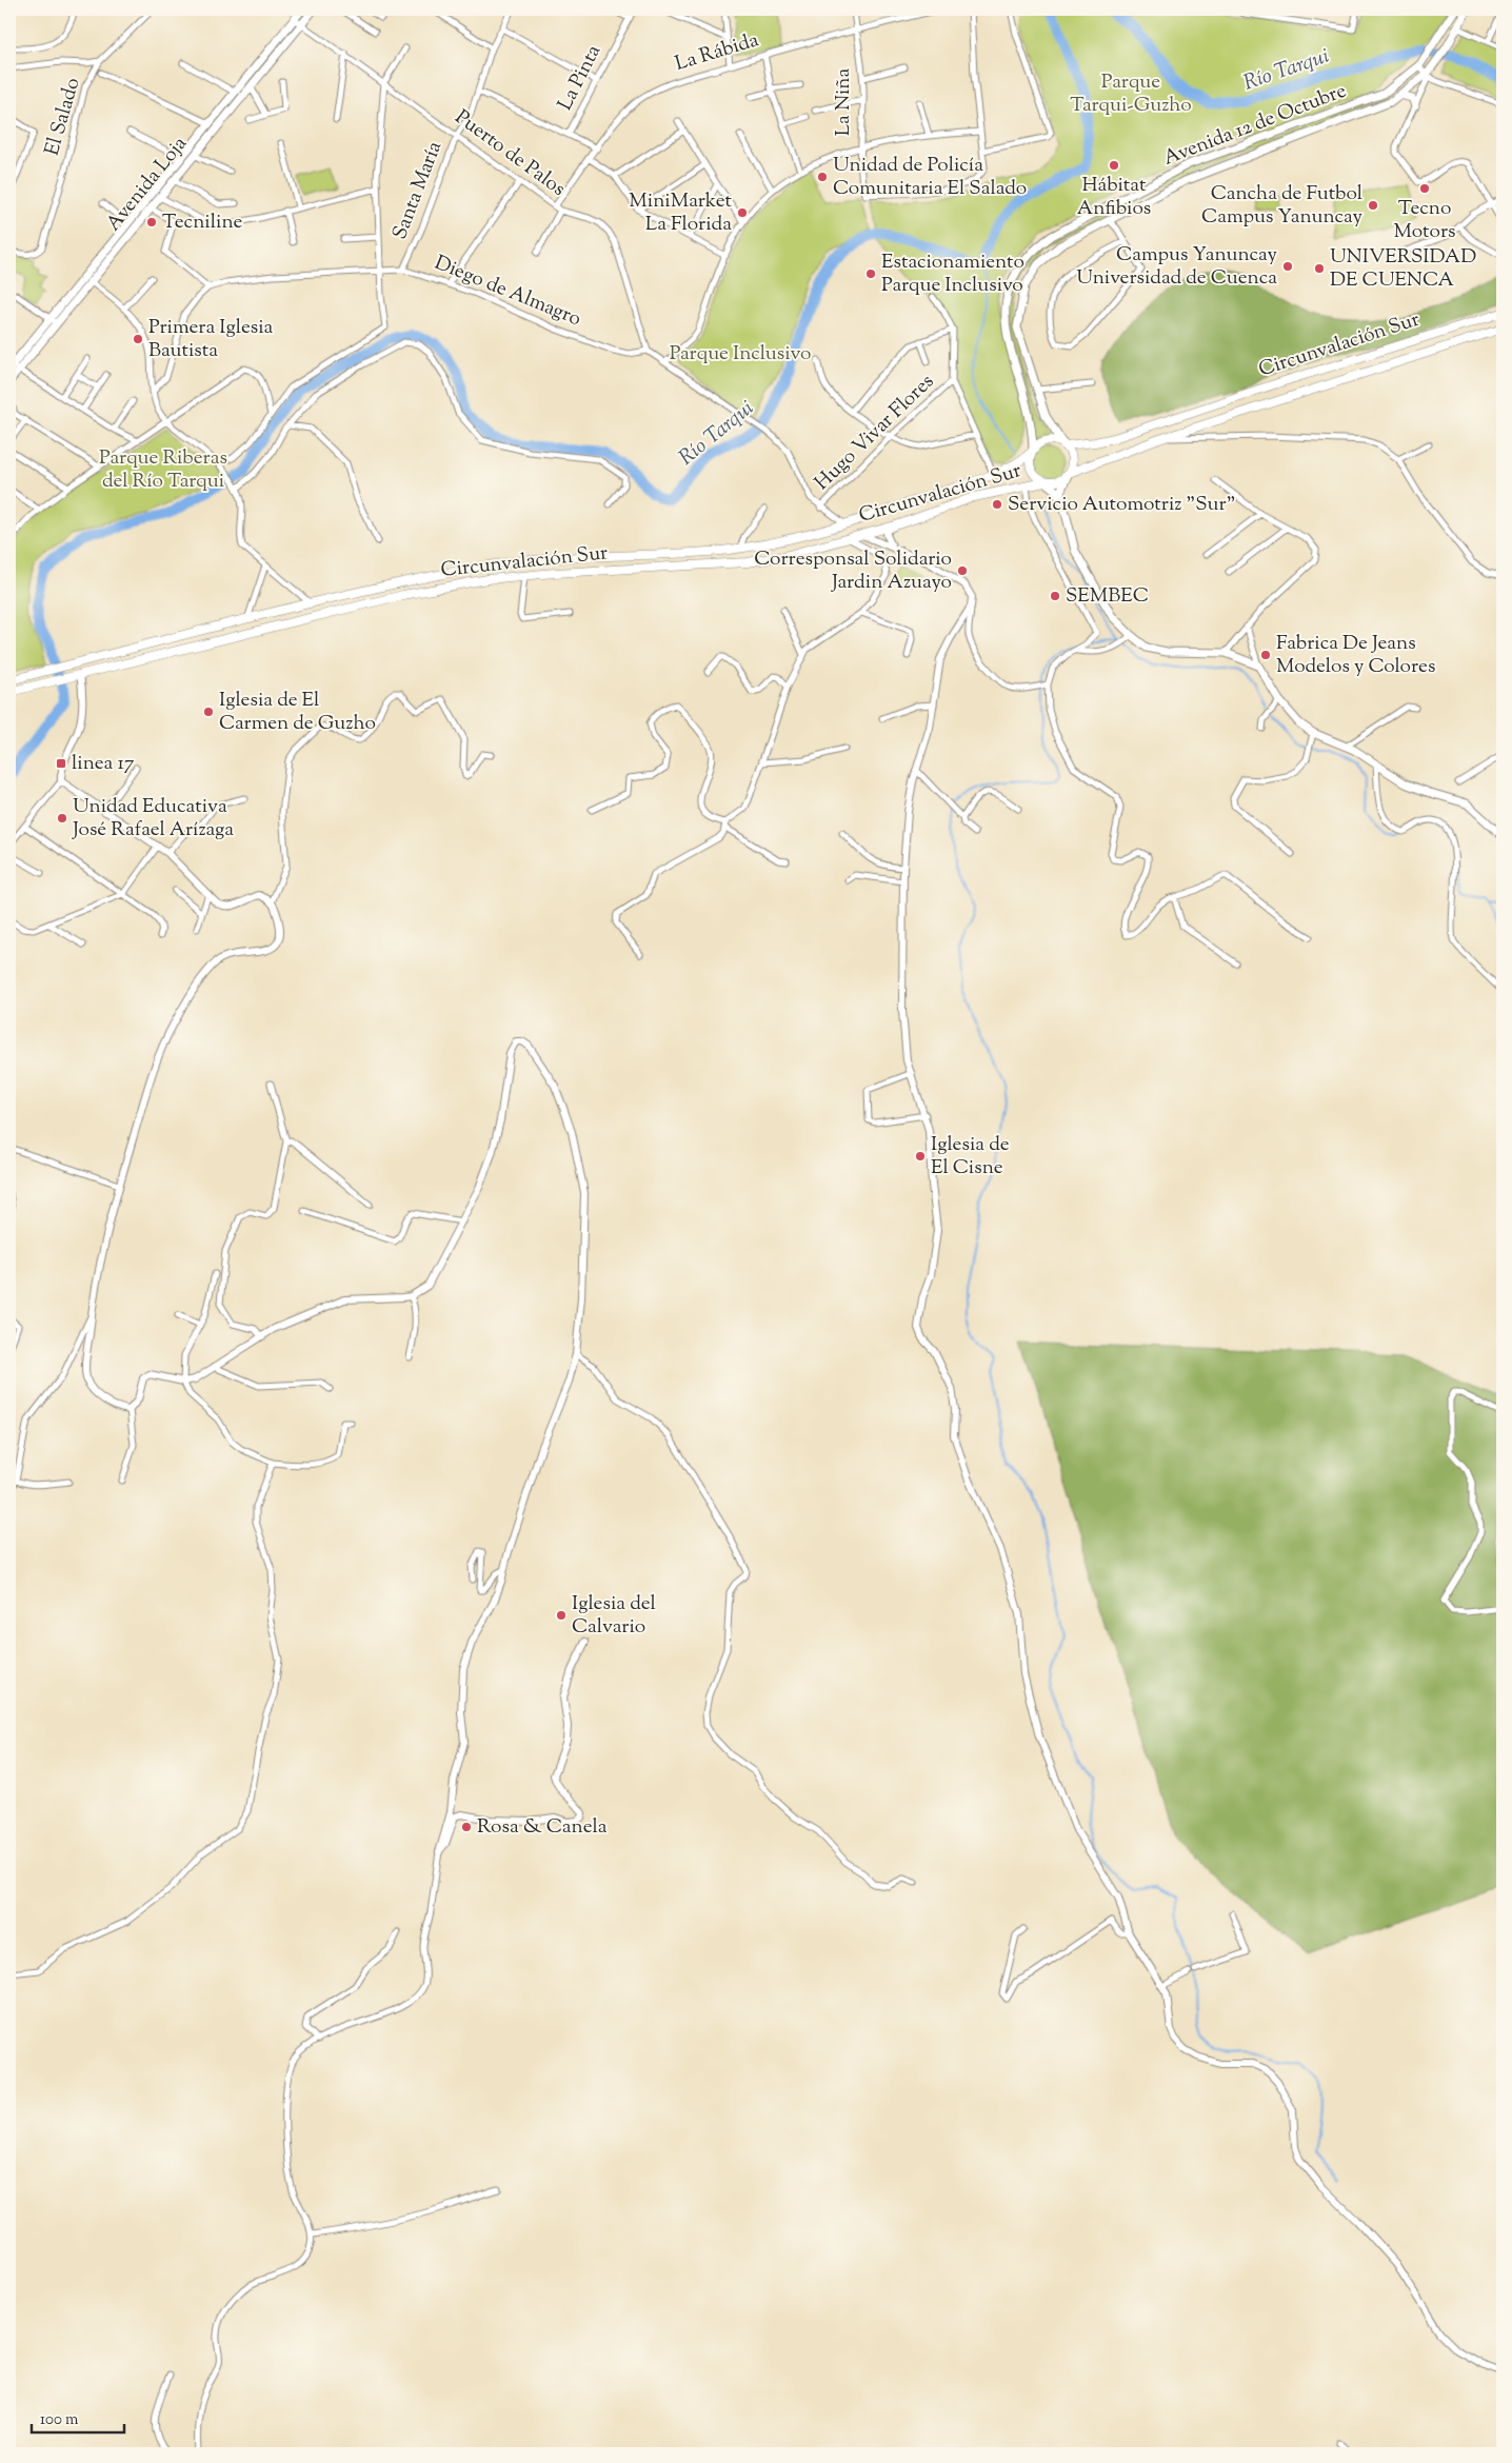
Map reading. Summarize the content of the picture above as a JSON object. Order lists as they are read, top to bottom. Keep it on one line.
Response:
{"streets":{"highway":["Circunvalación Sur"],"main road":["Avenida 12 de Octubre","Avenida Loja"],"street":["La Rábida","La Pinta","La Niña","El Salado","Puerto de Palos","Santa María","Diego de Almagro","Hugo Vivar Flores"]},"crossings":[["La Rábida","La Niña"],["La Rábida","Puerto de Palos"],["Avenida 12 de Octubre","Circunvalación Sur"],["Puerto de Palos","Avenida Loja"],["Puerto de Palos","Santa María"],["Puerto de Palos","Diego de Almagro"],["Santa María","Diego de Almagro"]],"water":["Río Tarqui"],"parks":["Parque Tarqui-Guzho","Parque Inclusivo","Parque Riberas del Río Tarqui"],"places":{"other":["Hábitat Anfibios","Unidad de Policía Comunitaria El Salado","Tecno Motors","Cancha de Futbol Campus Yanuncay","MiniMarket La Florida","Tecniline","Campus Yanuncay Universidad de Cuenca","UNIVERSIDAD DE CUENCA","Estacionamiento Parque Inclusivo","Primera Iglesia Bautista","Servicio Automotriz \"Sur\"","Corresponsal Solidario Jardin Azuayo","SEMBEC","Fabrica De Jeans Modelos y Colores","Iglesia de El Carmen de Guzho","Unidad Educativa José Rafael Arízaga","Iglesia de El Cisne","Iglesia del Calvario","Rosa & Canela"],"transit":["linea 17"]},"scale_bar":"100 m"}
